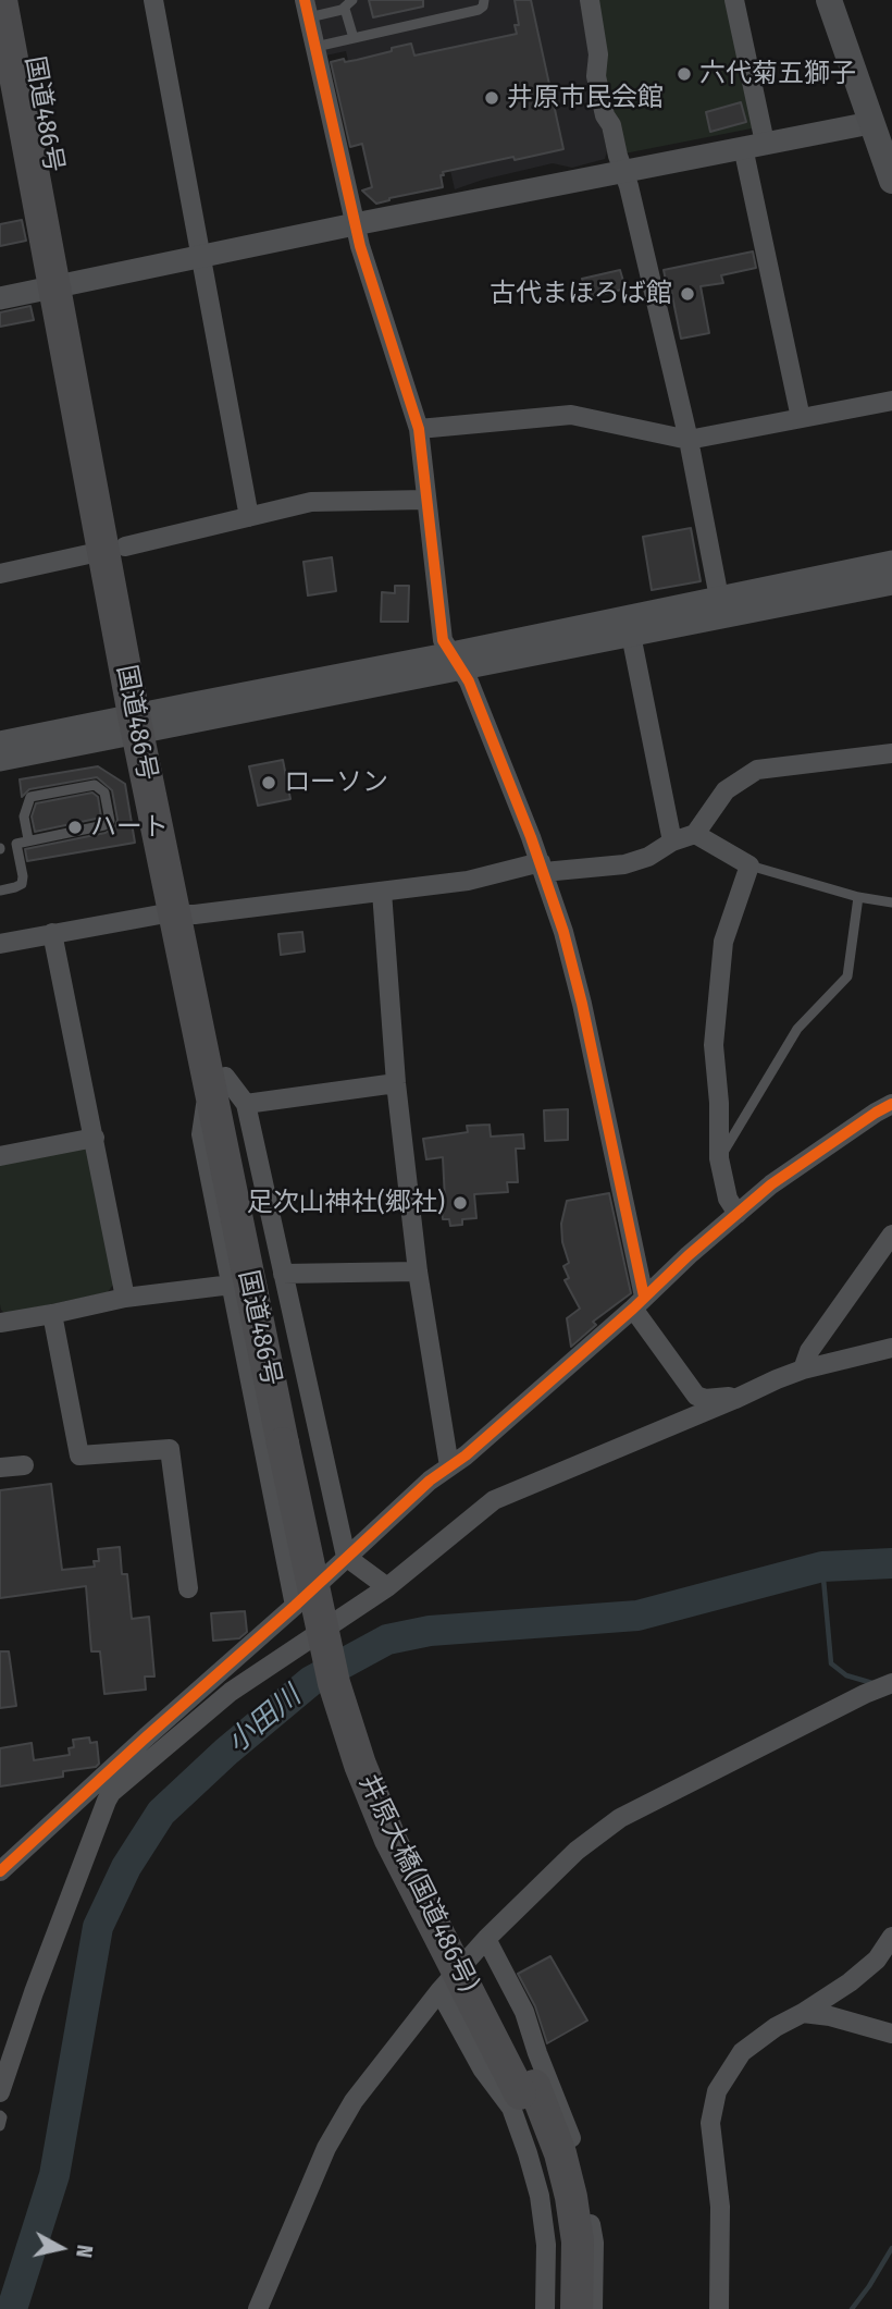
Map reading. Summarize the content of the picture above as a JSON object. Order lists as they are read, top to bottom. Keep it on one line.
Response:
{"streets":{"highway":["国道486号","井原大橋(国道486号)"]},"crossings":[["国道486号","井原大橋(国道486号)"]],"water":["小田川"],"places":["六代菊五獅子","井原市民会館","古代まほろば館","ローソン","ハート","足次山神社(郷社)"],"north":"right"}
